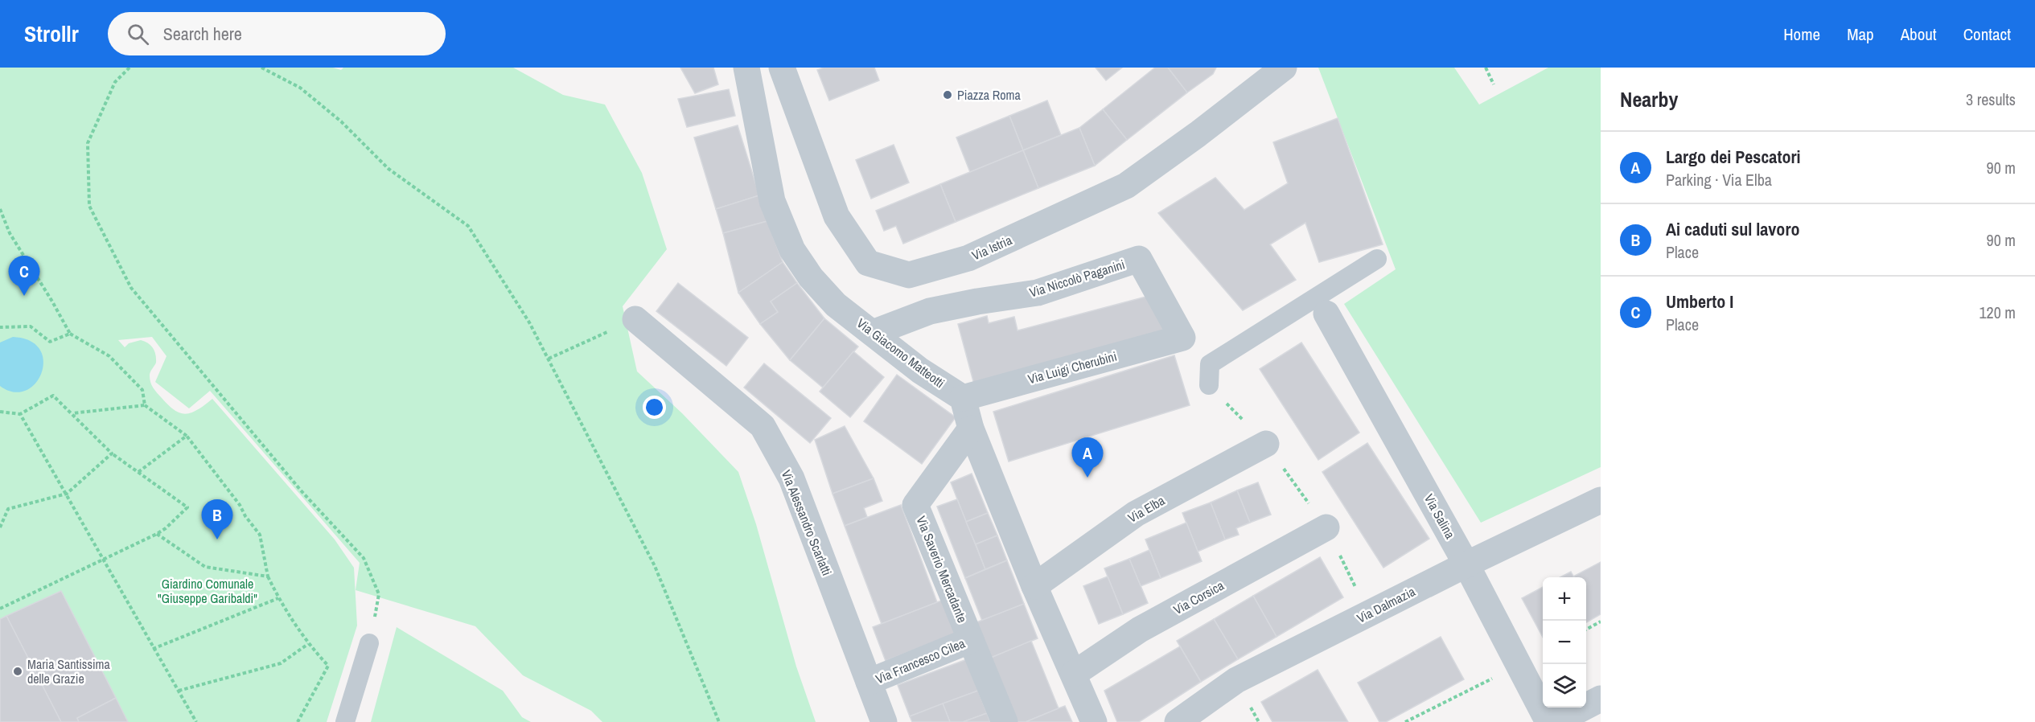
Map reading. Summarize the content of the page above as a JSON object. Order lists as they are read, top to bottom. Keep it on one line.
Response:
{"streets":{"street":["Via Istria","Via Niccolò Paganini","Via Giacomo Matteotti","Via Luigi Cherubini","Via Elba","Via Salina","Via Alessandro Scarlatti","Via Saverio Mercadante","Via Corsica","Via Dalmazia","Via Francesco Cilea"]},"crossings":[["Via Niccolò Paganini","Via Giacomo Matteotti"],["Via Niccolò Paganini","Via Luigi Cherubini"],["Via Giacomo Matteotti","Via Luigi Cherubini"],["Via Salina","Via Dalmazia"],["Via Alessandro Scarlatti","Via Francesco Cilea"],["Via Saverio Mercadante","Via Francesco Cilea"]],"parks":["Giardino Comunale \"Giuseppe Garibaldi\""],"places":["Piazza Roma","Maria Santissima delle Grazie"],"page":{"header":"Strollr","search":"Search here","nav":["Home","Map","About","Contact"],"heading":["Nearby","3 results"],"list":[{"mark":"A","name":"Largo dei Pescatori","note":"Parking · Via Elba","value":"90 m"},{"mark":"B","name":"Ai caduti sul lavoro","note":"Place","value":"90 m"},{"mark":"C","name":"Umberto I","note":"Place","value":"120 m"}],"pins":["C","A","B"],"map_buttons":["+","−"]}}
